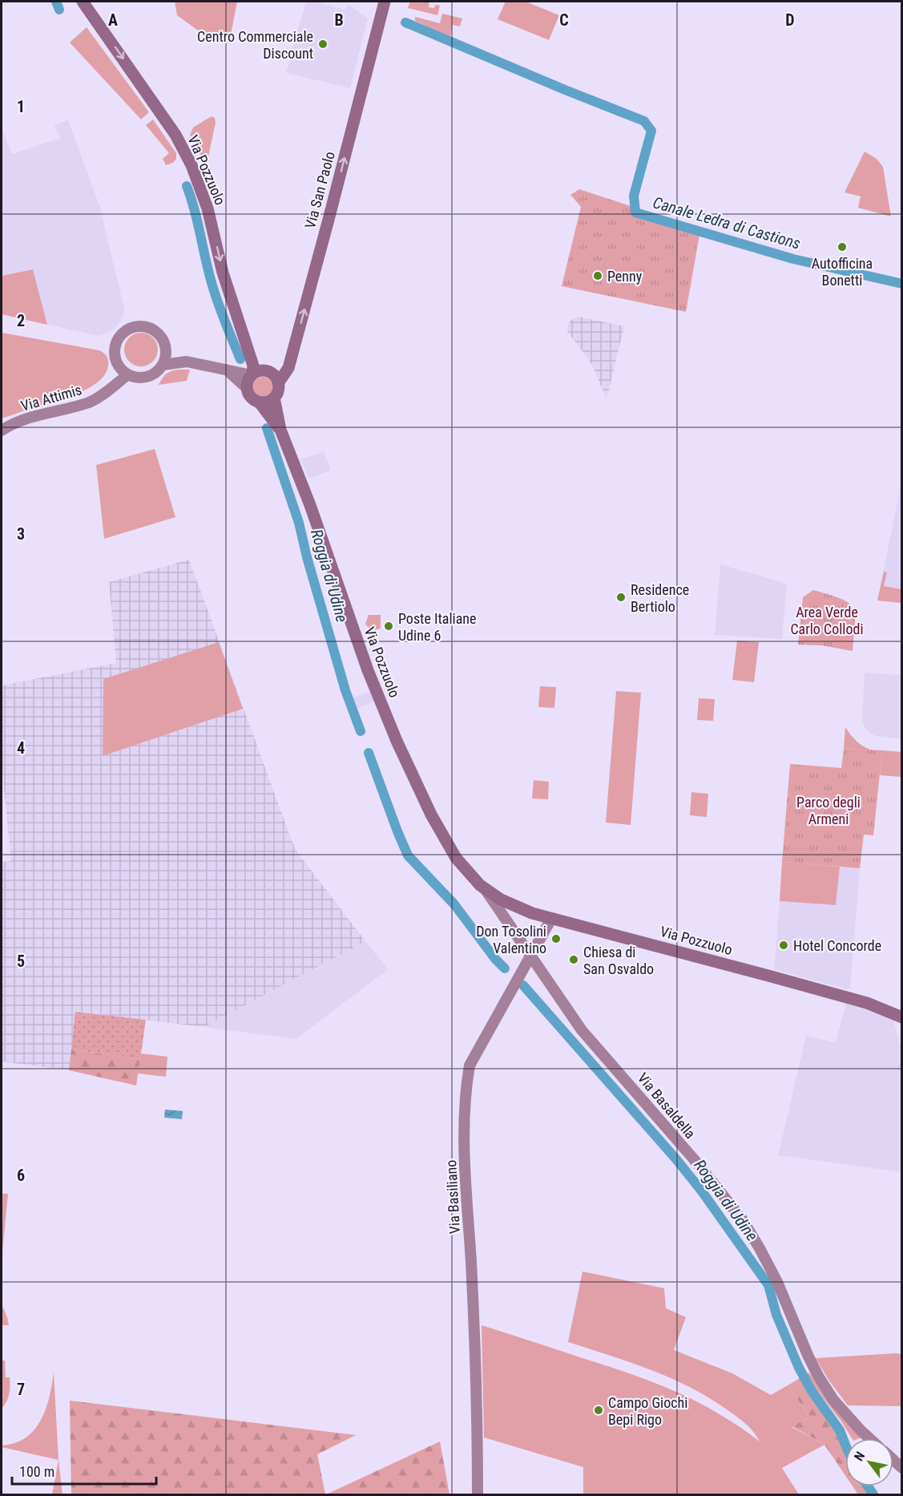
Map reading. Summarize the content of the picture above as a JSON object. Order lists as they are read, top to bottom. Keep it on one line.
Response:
{"streets":{"main road":["Via Pozzuolo","Via San Paolo"],"street":["Via Attimis","Via Basaldella","Via Basiliano"]},"crossings":[["Via Pozzuolo","Via San Paolo"],["Via Pozzuolo","Via Basaldella"],["Via Pozzuolo","Via Basiliano"],["Via Basaldella","Via Basiliano"]],"one_way":["Via San Paolo"],"water":["Canale Ledra di Castions","Roggia di Udine"],"parks":["Area Verde Carlo Collodi","Parco degli Armeni"],"places":["Centro Commerciale Discount","Autofficina Bonetti","Penny","Residence Bertiolo","Poste Italiane Udine 6","Don Tosolini Valentino","Hotel Concorde","Chiesa di San Osvaldo","Campo Giochi Bepi Rigo"],"scale_bar":"100 m","north":"top left","grid":{"columns":["A","B","C","D"],"rows":["1","2","3","4","5","6","7"]}}
